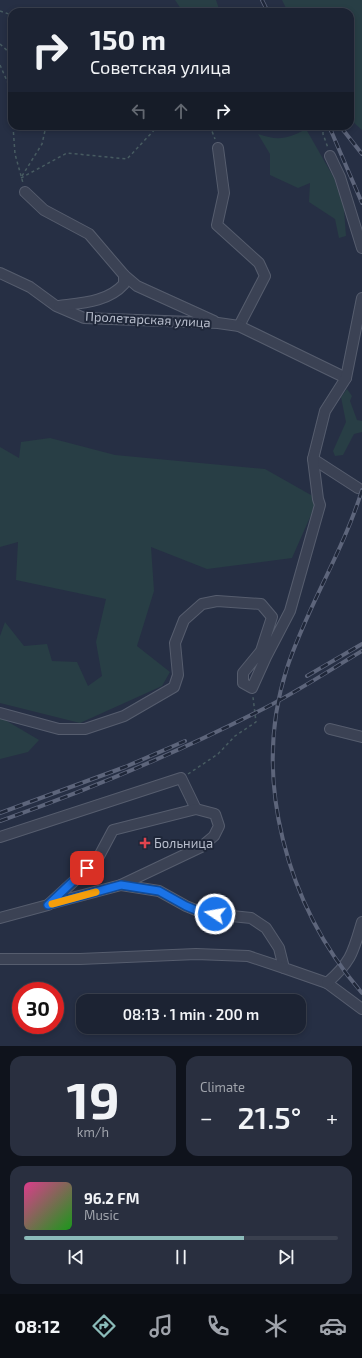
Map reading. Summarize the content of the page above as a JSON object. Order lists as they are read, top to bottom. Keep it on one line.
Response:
{"streets":{"street":["Пролетарская улица"]},"places":{"health":["Больница"]},"page":{"turn":["150 m","Советская улица"],"limit":"30","trip":"08:13 · 1 min · 200 m","tile":[["19","km/h"],"Climate"],"heat":["−","21.5°","+"],"song":["96.2 FM","Music"],"tabs":"08:12"}}
